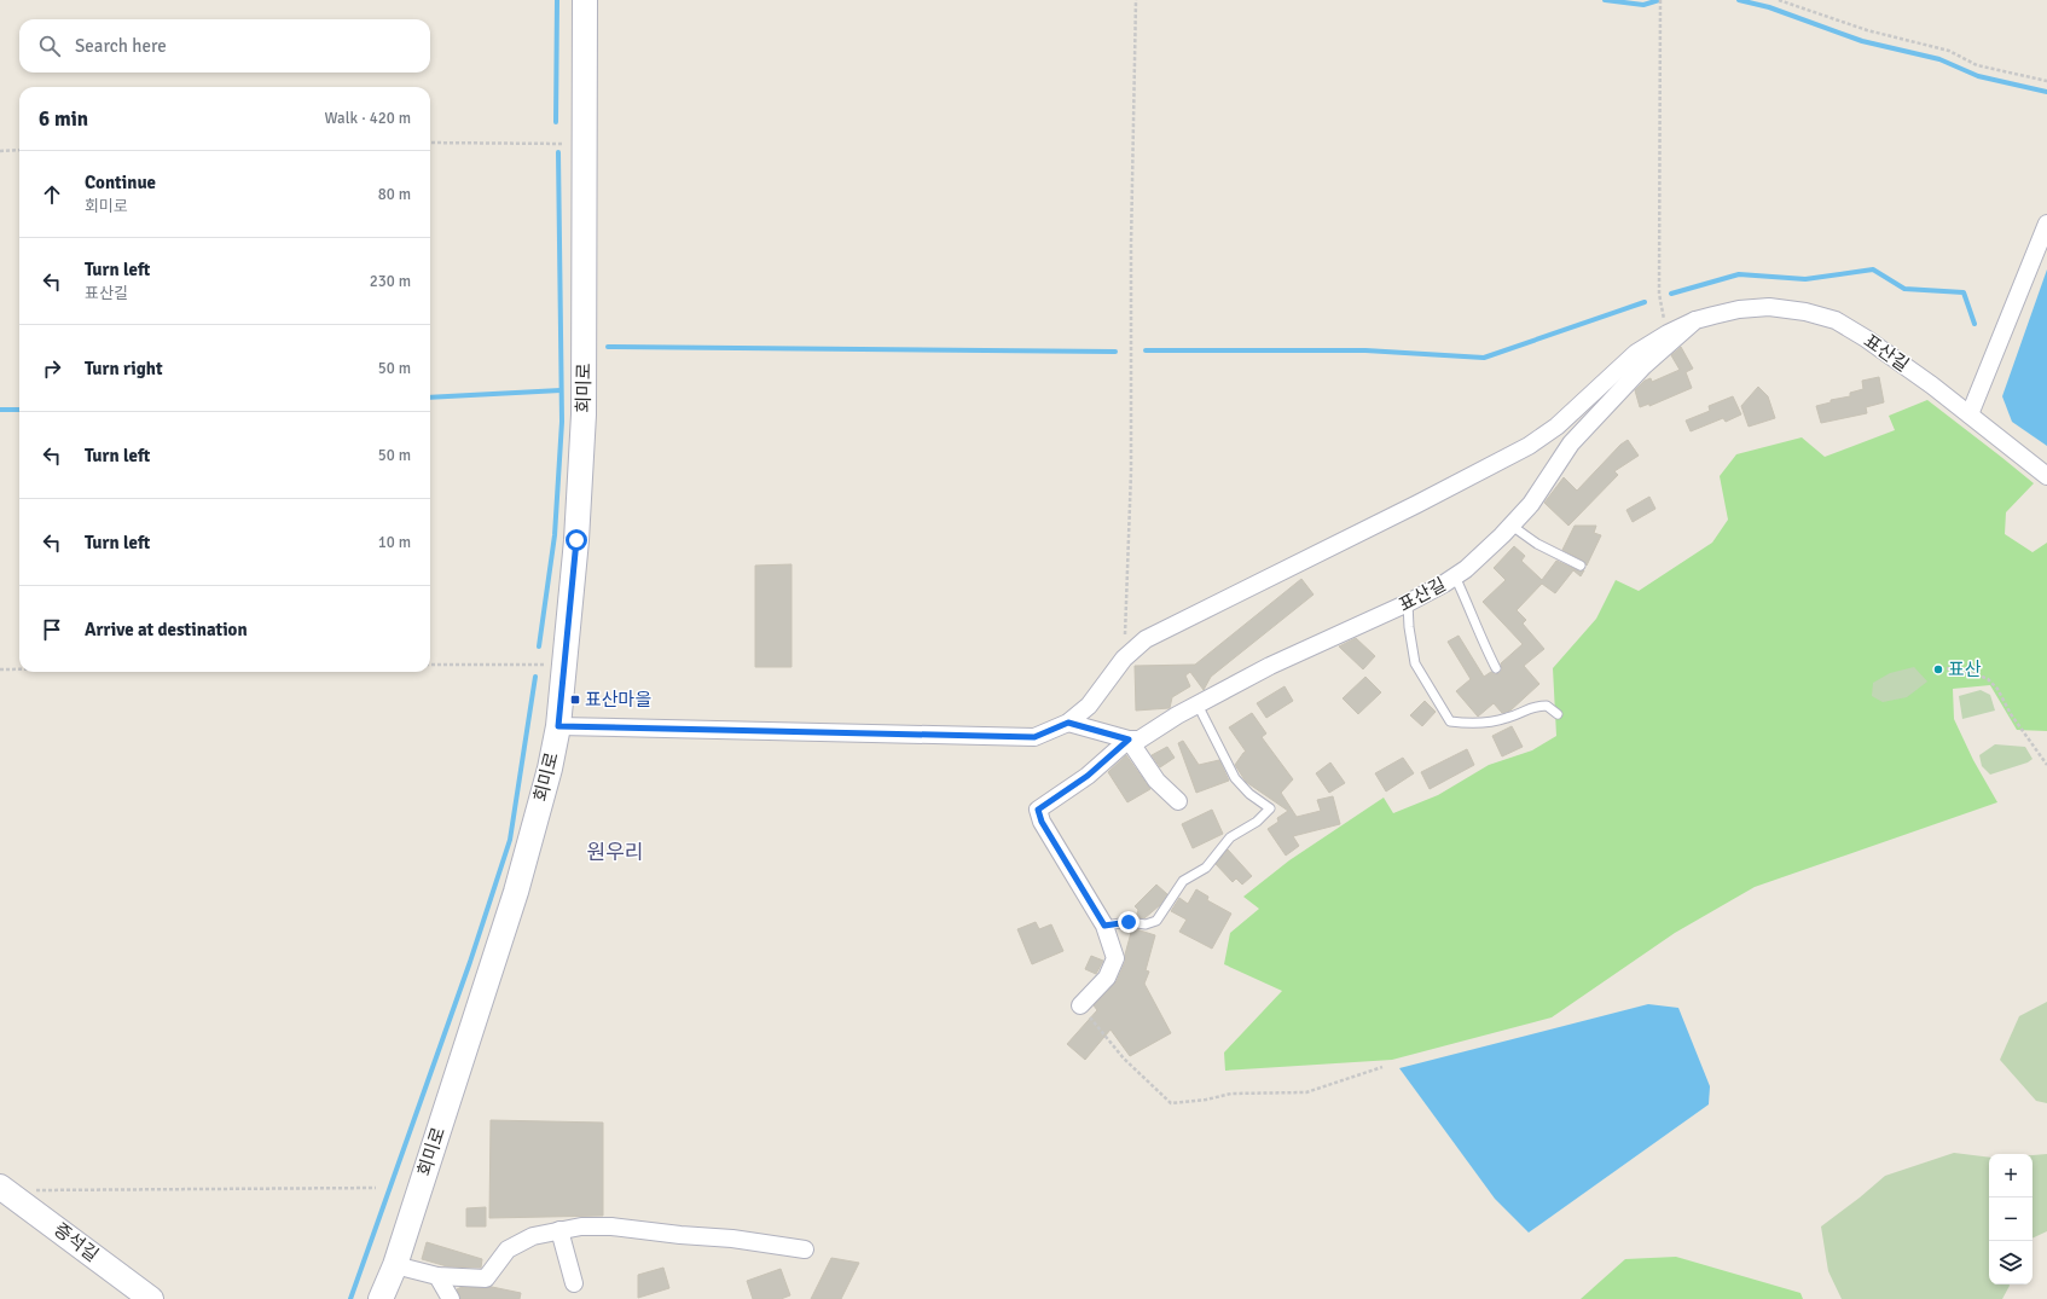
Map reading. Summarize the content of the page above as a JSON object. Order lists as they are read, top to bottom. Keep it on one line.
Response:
{"streets":{"street":["표산길","회미로","증석길"]},"crossings":[["표산길","회미로"]],"districts":["원우리"],"places":{"other":["표산"],"transit":["표산마을"]},"page":{"search":"Search here","heading":["6 min","Walk · 420 m"],"list":[["Continue","회미로","80 m"],["Turn left","표산길","230 m"],["Turn right","50 m"],["Turn left","50 m"],["Turn left","10 m"],"Arrive at destination"],"map_buttons":["+","−"]}}
